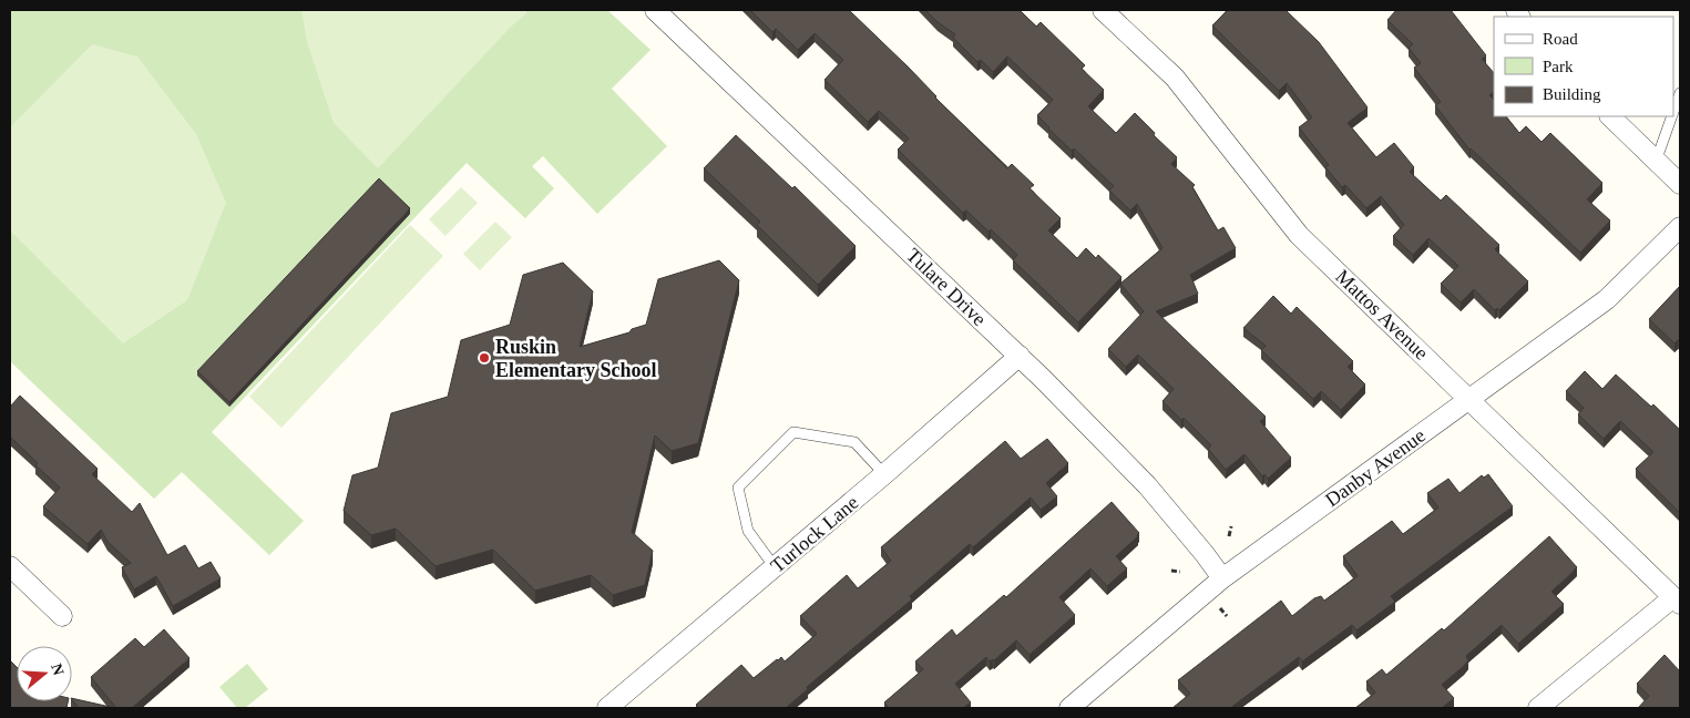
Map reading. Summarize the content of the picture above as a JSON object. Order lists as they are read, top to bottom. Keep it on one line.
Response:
{"streets":{"street":["Tulare Drive","Mattos Avenue","Danby Avenue","Turlock Lane"]},"crossings":[["Tulare Drive","Danby Avenue"],["Tulare Drive","Turlock Lane"],["Mattos Avenue","Danby Avenue"]],"places":["Ruskin Elementary School"],"legend":["Road","Park","Building"],"north":"right"}
